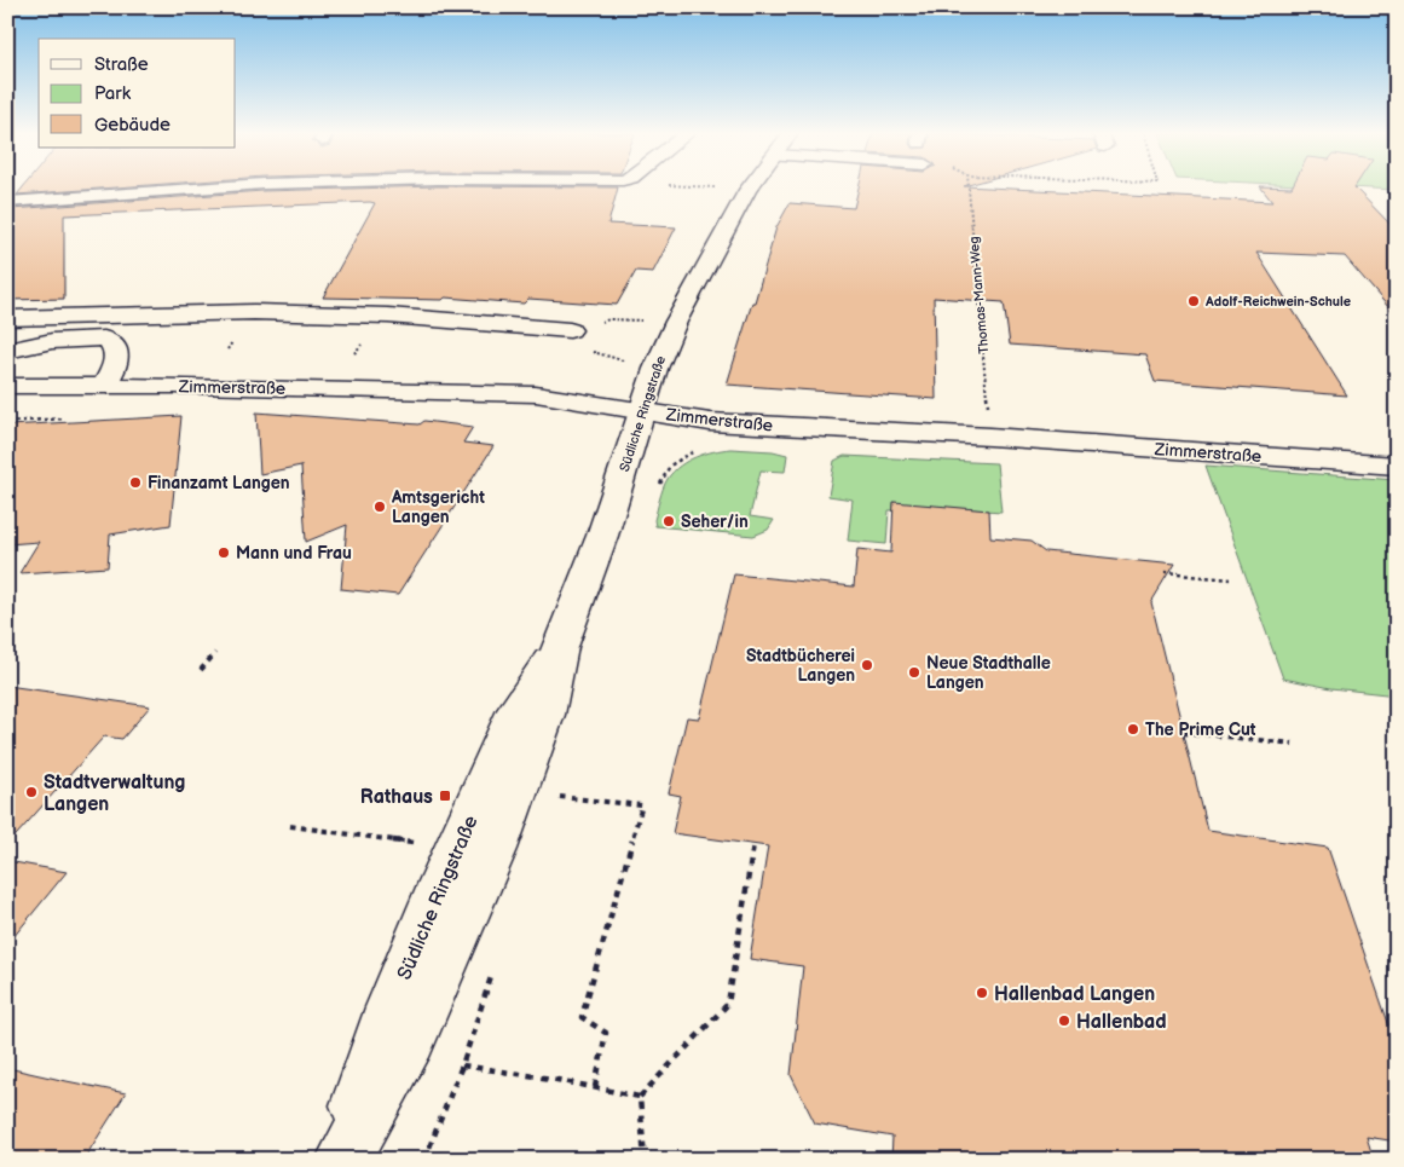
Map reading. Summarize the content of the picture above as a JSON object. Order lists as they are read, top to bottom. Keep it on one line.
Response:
{"streets":{"street":["Zimmerstraße","Südliche Ringstraße"],"path":["Thomas-Mann-Weg"]},"crossings":[["Thomas-Mann-Weg","Zimmerstraße"],["Zimmerstraße","Südliche Ringstraße"]],"places":{"other":["Adolf-Reichwein-Schule","Finanzamt Langen","Amtsgericht Langen","Seher/in","Mann und Frau","Stadtbücherei Langen","Neue Stadthalle Langen","The Prime Cut","Stadtverwaltung Langen","Hallenbad Langen","Hallenbad"],"transit":["Rathaus"]},"legend":["Straße","Park","Gebäude"]}
